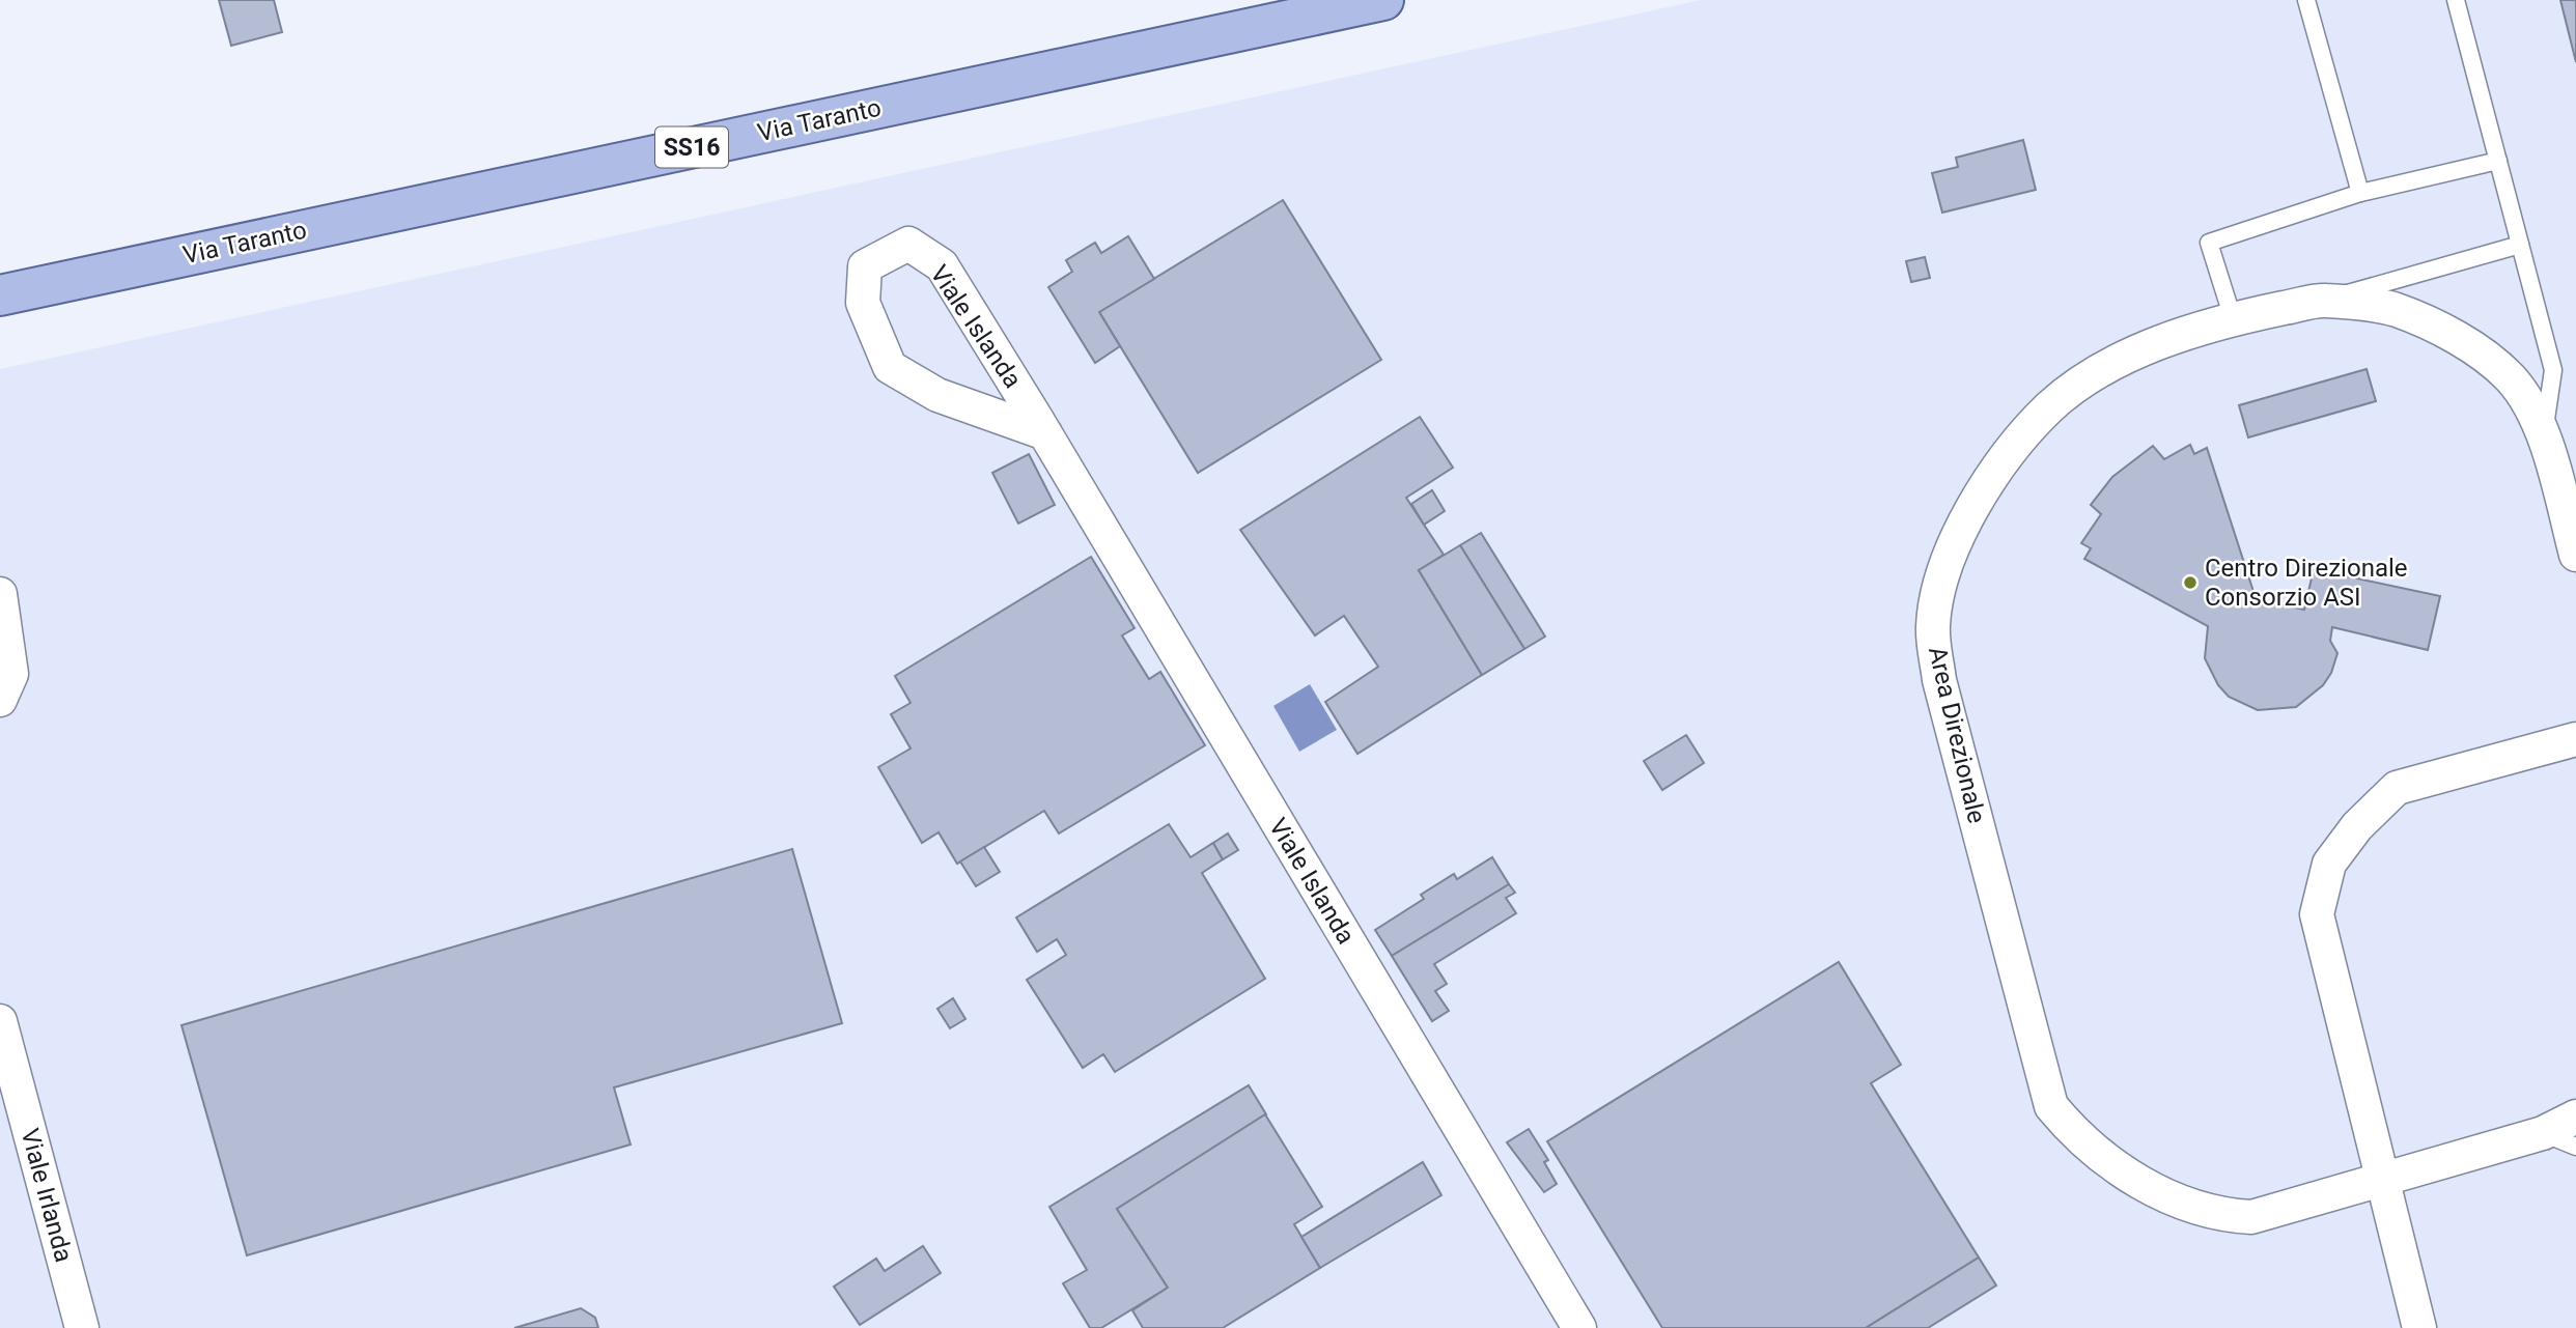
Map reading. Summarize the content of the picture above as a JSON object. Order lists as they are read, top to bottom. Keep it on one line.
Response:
{"streets":{"main road":["Via Taranto","SS16"],"street":["Viale Islanda","Area Direzionale","Viale Irlanda"]},"places":["Centro Direzionale Consorzio ASI"]}
